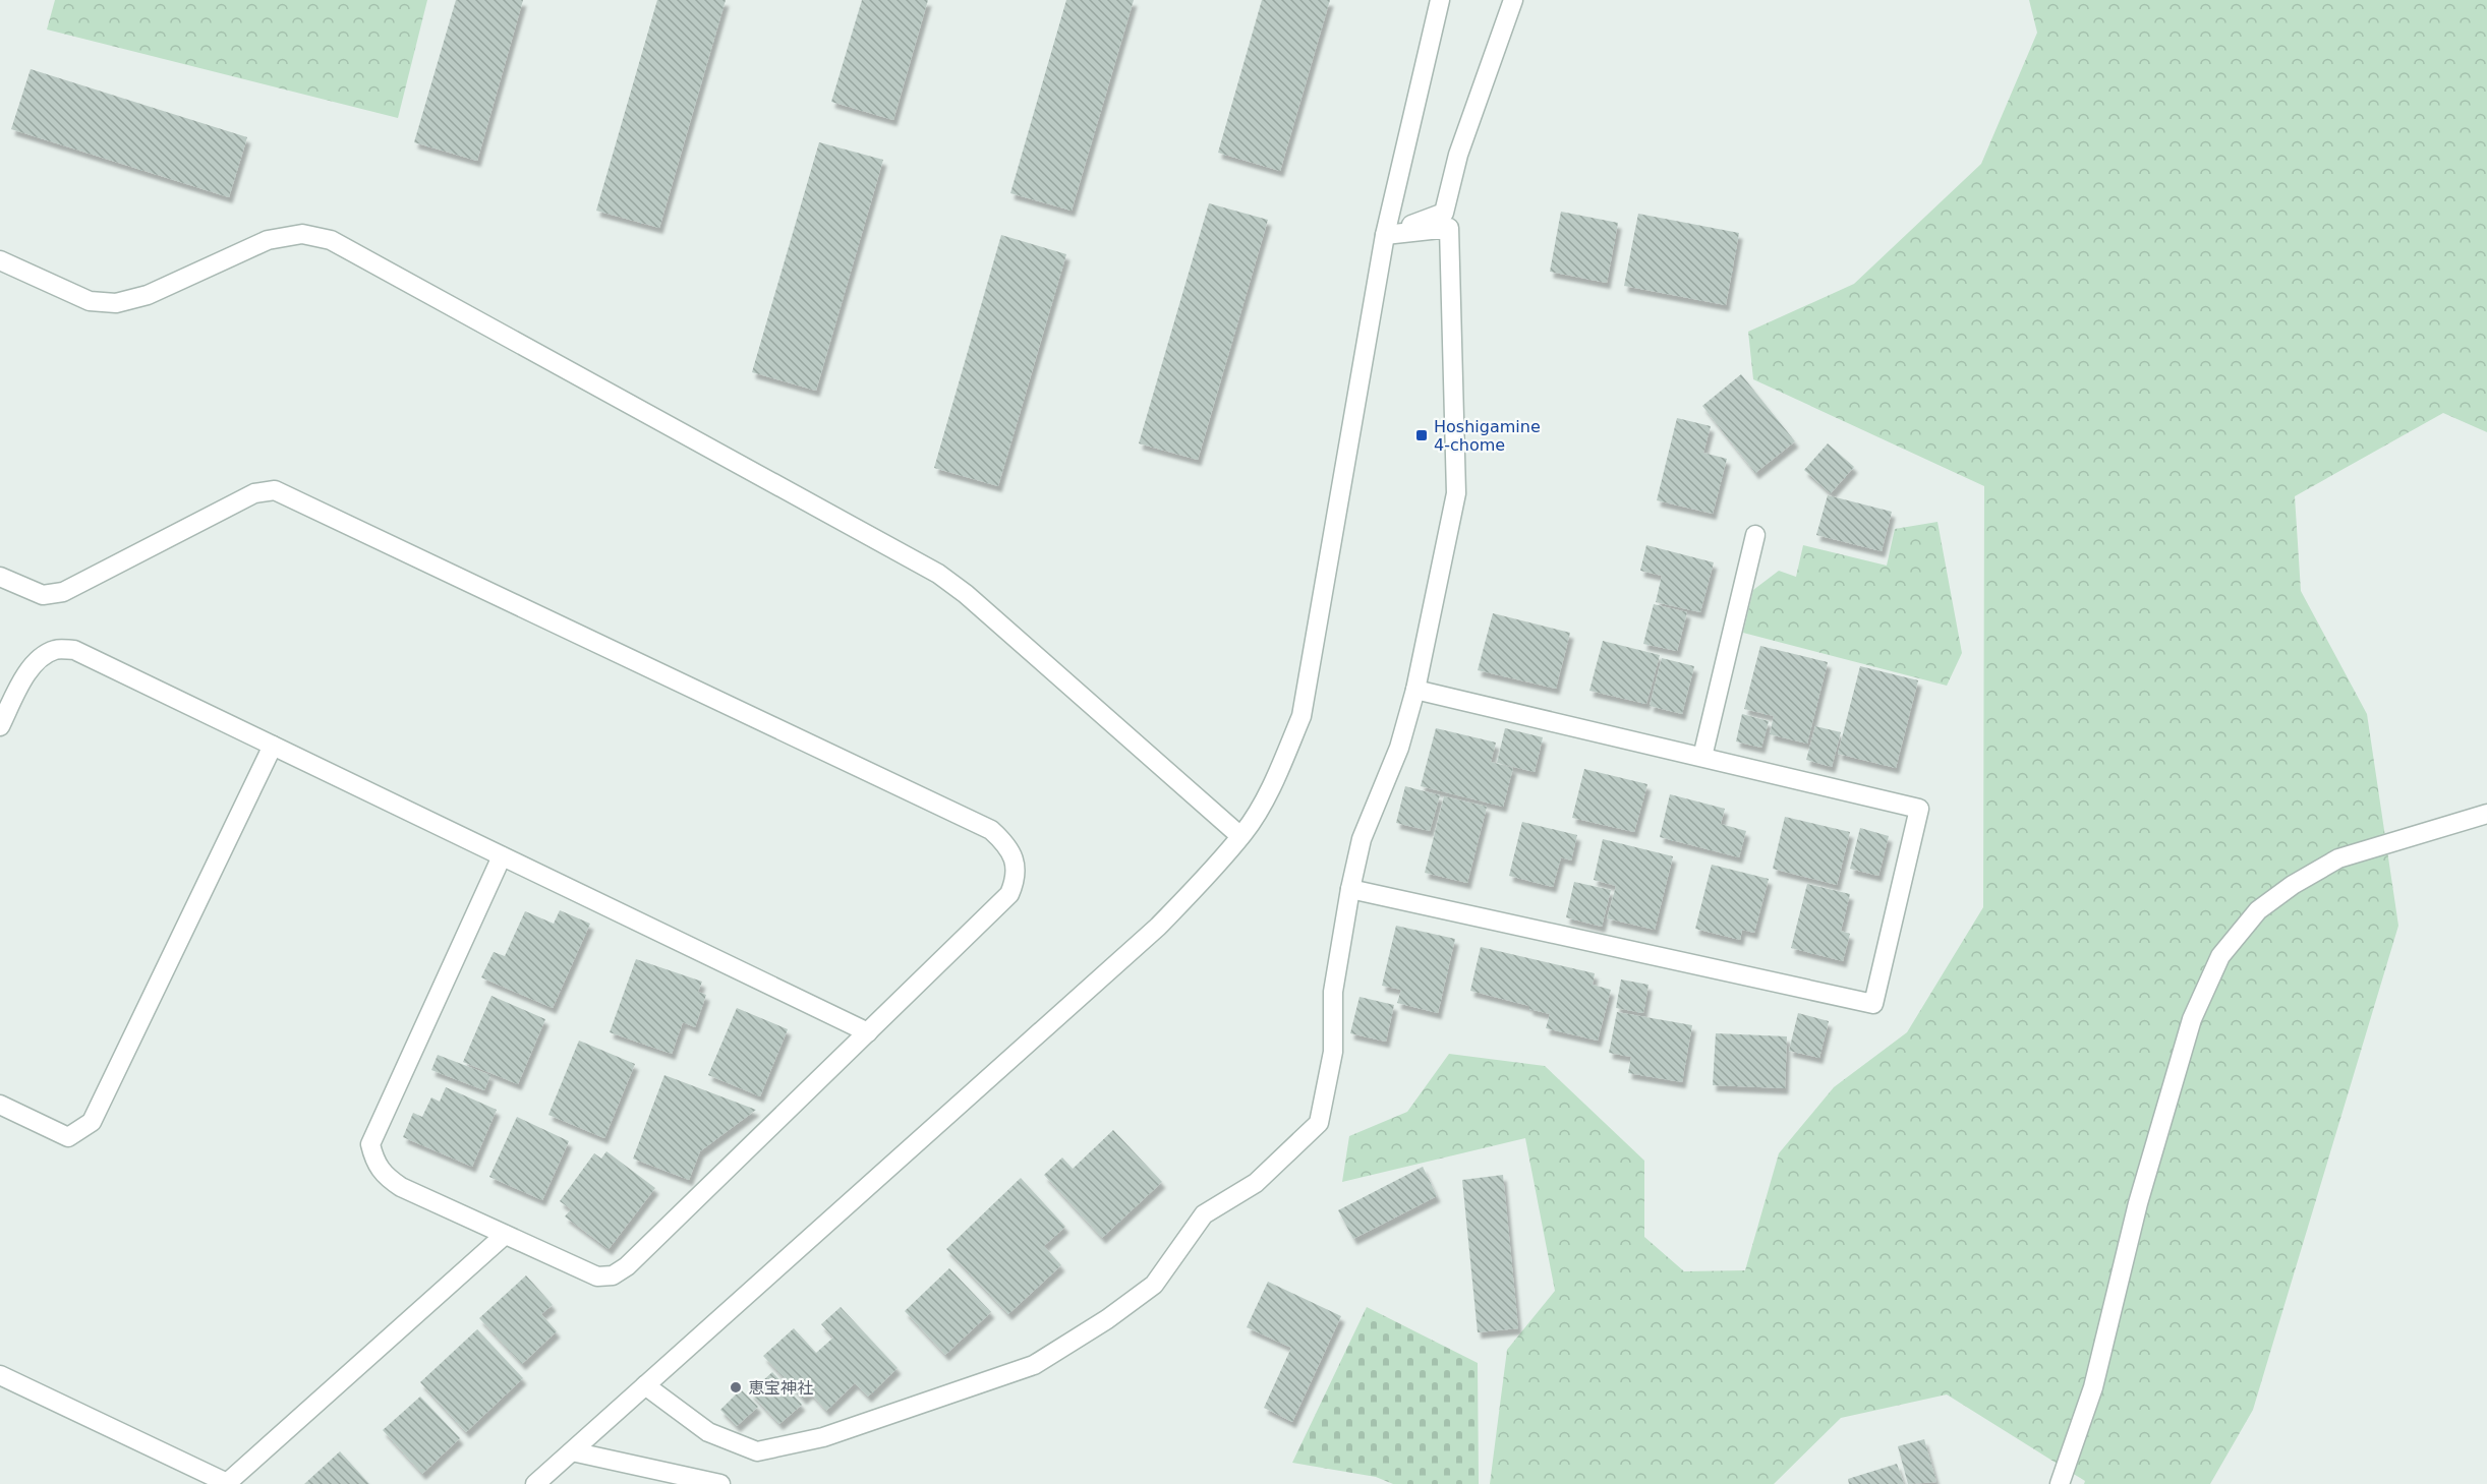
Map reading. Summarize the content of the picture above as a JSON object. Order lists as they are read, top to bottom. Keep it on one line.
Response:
{"places":{"transit":["Hoshigamine 4-chome"],"other":["恵宝神社"]}}
